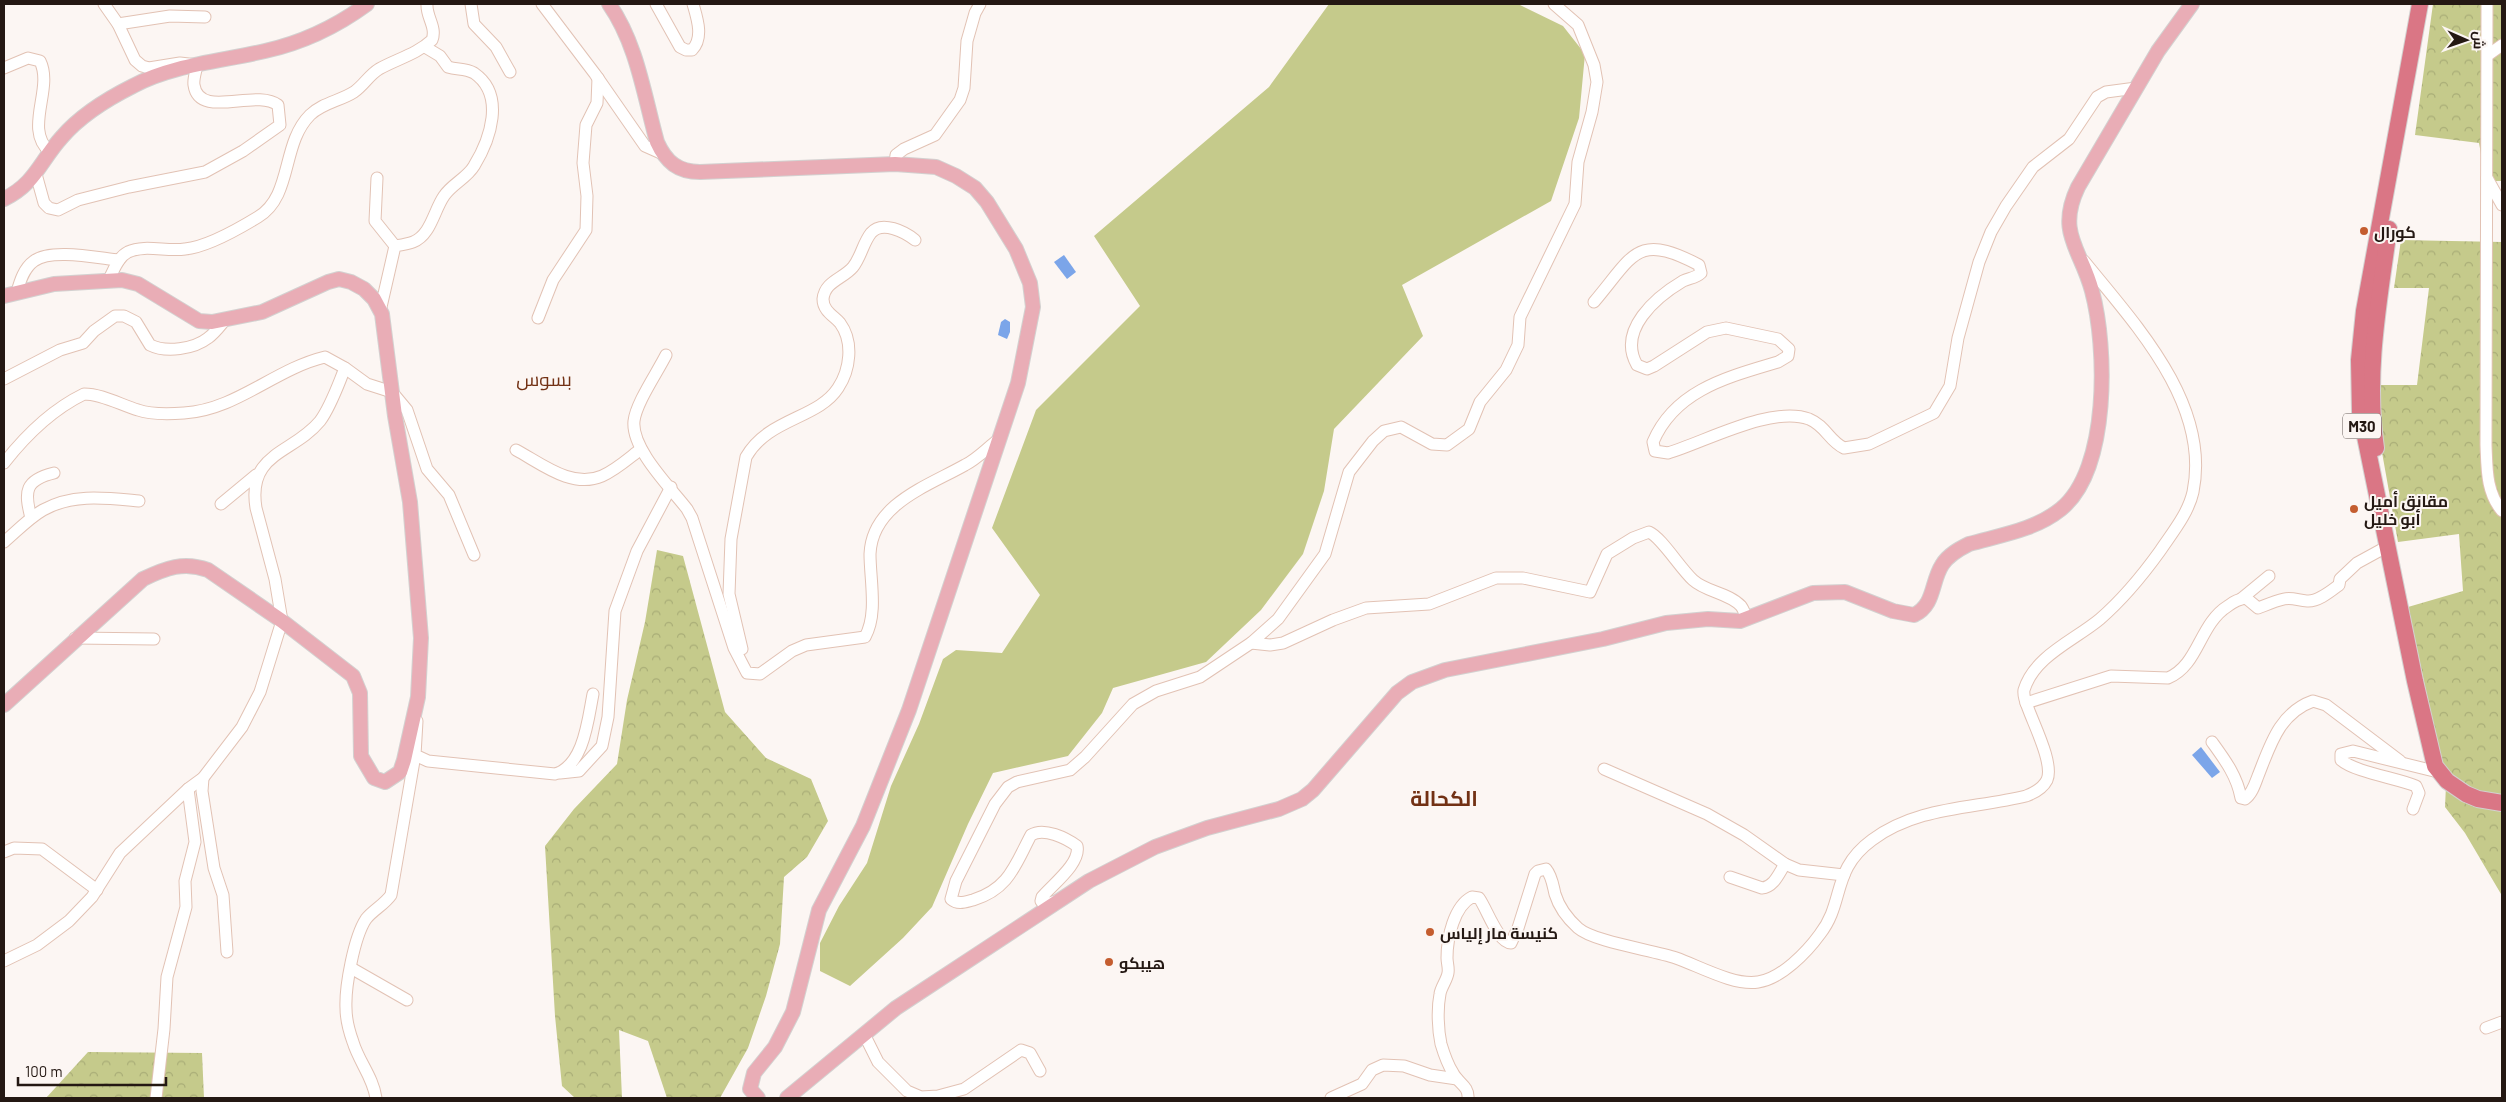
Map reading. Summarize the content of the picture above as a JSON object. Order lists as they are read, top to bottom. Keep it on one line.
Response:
{"streets":{"highway":["M30"]},"districts":["بسوس","الكحالة"],"places":["كورال","مقانق أميل أبو خليل","كنيسة مار إلياس","هيبكو"],"scale_bar":"100 m","north":"right"}
